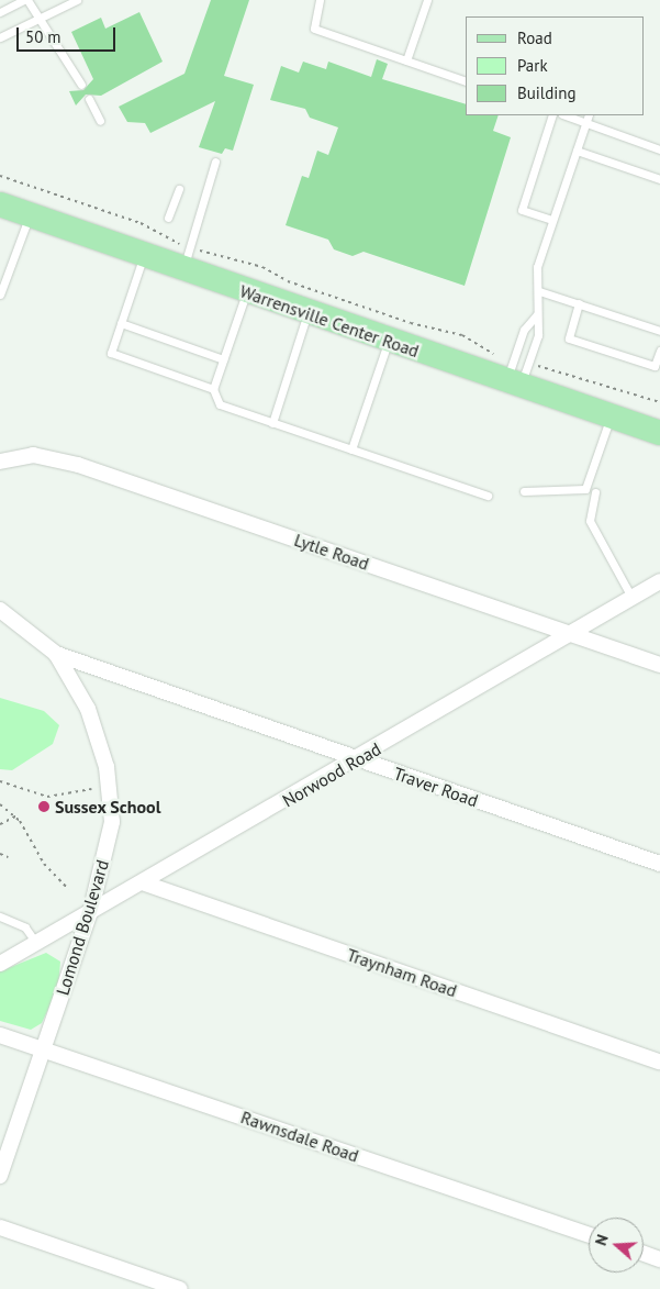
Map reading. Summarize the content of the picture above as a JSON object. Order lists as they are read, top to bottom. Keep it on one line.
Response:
{"streets":{"main road":["Warrensville Center Road"],"street":["Lytle Road","Norwood Road","Traver Road","Lomond Boulevard","Traynham Road","Rawnsdale Road"]},"crossings":[["Lytle Road","Norwood Road"],["Norwood Road","Traver Road"],["Norwood Road","Lomond Boulevard"],["Norwood Road","Traynham Road"],["Traver Road","Lomond Boulevard"],["Lomond Boulevard","Rawnsdale Road"]],"places":["Sussex School"],"legend":["Road","Park","Building"],"scale_bar":"50 m","north":"left"}
